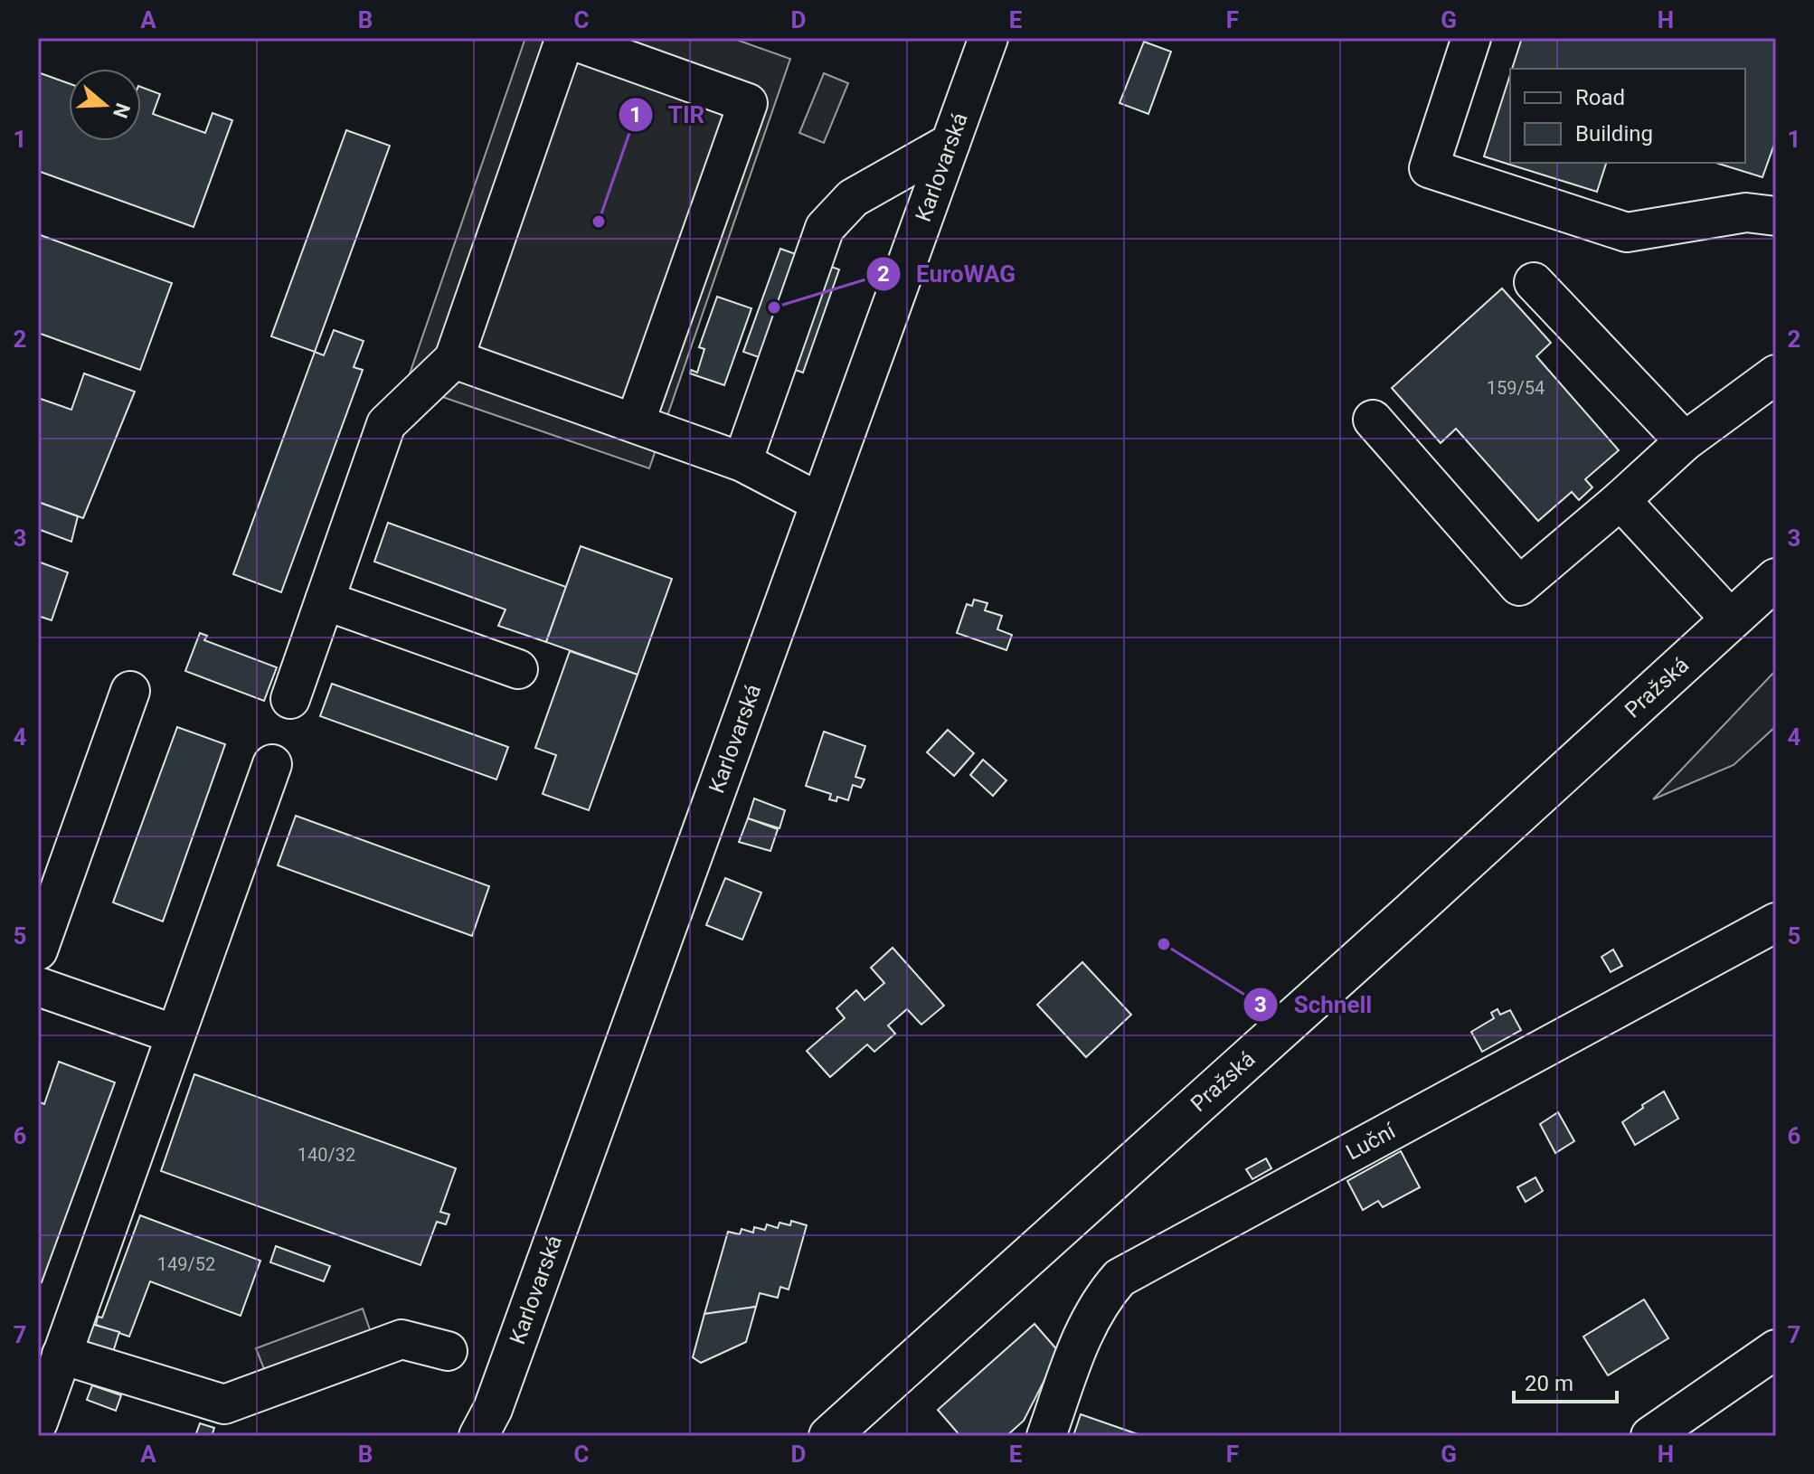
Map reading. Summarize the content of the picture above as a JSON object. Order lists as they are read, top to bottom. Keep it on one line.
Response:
{"streets":{"main road":["Pražská"],"street":["Karlovarská","Luční"]},"places":["TIR","EuroWAG","Schnell"],"house_numbers":["159/54","140/32","149/52"],"legend":["Road","Building"],"scale_bar":"20 m","north":"right","grid":{"columns":["A","B","C","D","E","F","G","H"],"rows":["1","2","3","4","5","6","7"]}}
